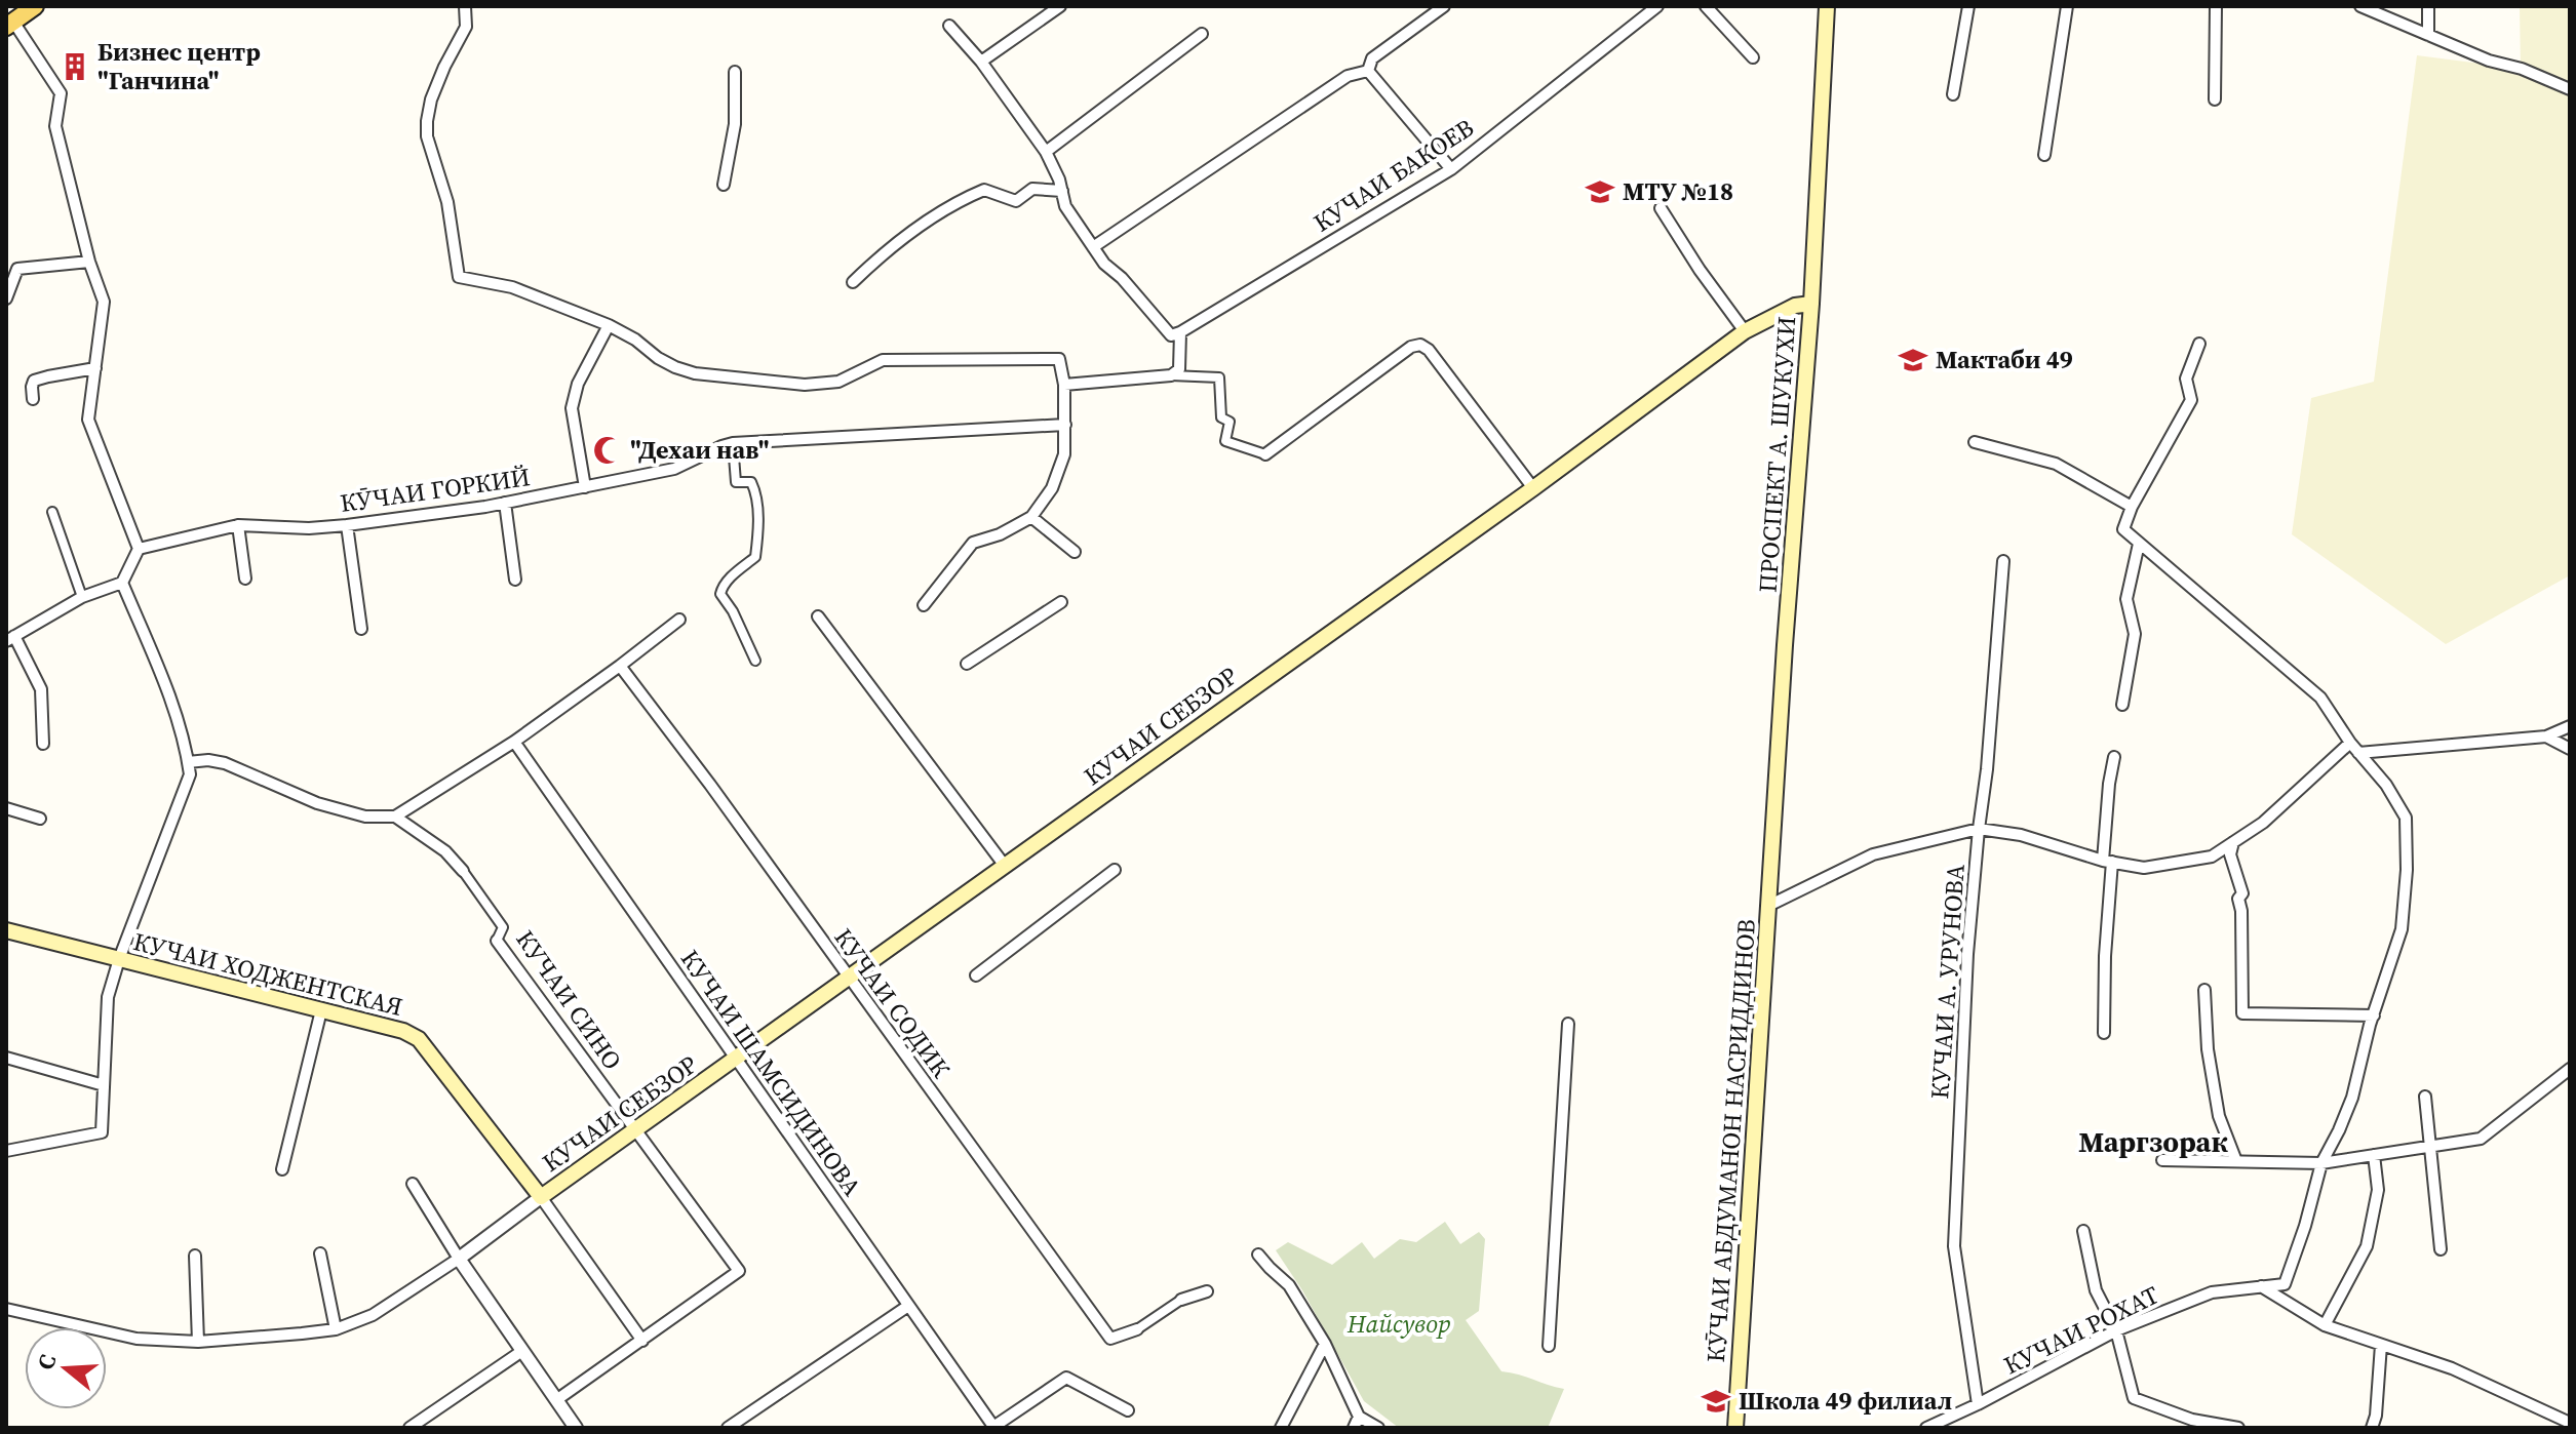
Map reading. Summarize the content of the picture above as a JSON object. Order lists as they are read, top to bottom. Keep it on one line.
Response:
{"streets":{"main road":["ПРОСПЕКТ А. ШУКУХИ","КУЧАИ СЕБЗОР","КУЧАИ ХОДЖЕНТСКАЯ","КӮЧАИ АБДУМАНОН НАСРИДДИНОВ"],"street":["КУЧАИ БАКОЕВ","КӮЧАИ ГОРКИЙ","КУЧАИ А. УРУНОВА","КУЧАИ СИНО","КУЧАИ СОДИК","КУЧАИ ШАМСИДИНОВА","КУЧАИ РОХАТ"]},"crossings":[["ПРОСПЕКТ А. ШУКУХИ","КУЧАИ СЕБЗОР"],["ПРОСПЕКТ А. ШУКУХИ","КӮЧАИ АБДУМАНОН НАСРИДДИНОВ"],["КУЧАИ СЕБЗОР","КУЧАИ ХОДЖЕНТСКАЯ"],["КУЧАИ СЕБЗОР","КУЧАИ СИНО"],["КУЧАИ СЕБЗОР","КУЧАИ СОДИК"],["КУЧАИ СЕБЗОР","КУЧАИ ШАМСИДИНОВА"],["КУЧАИ А. УРУНОВА","КУЧАИ РОХАТ"]],"districts":["Маргзорак"],"parks":["Найсувор"],"places":{"building":["Бизнес центр \"Ганчина\""],"school or university":["МТУ №18","Мактаби 49","Школа 49 филиал"],"mosque":["\"Дехаи нав\""]},"north":"left"}
